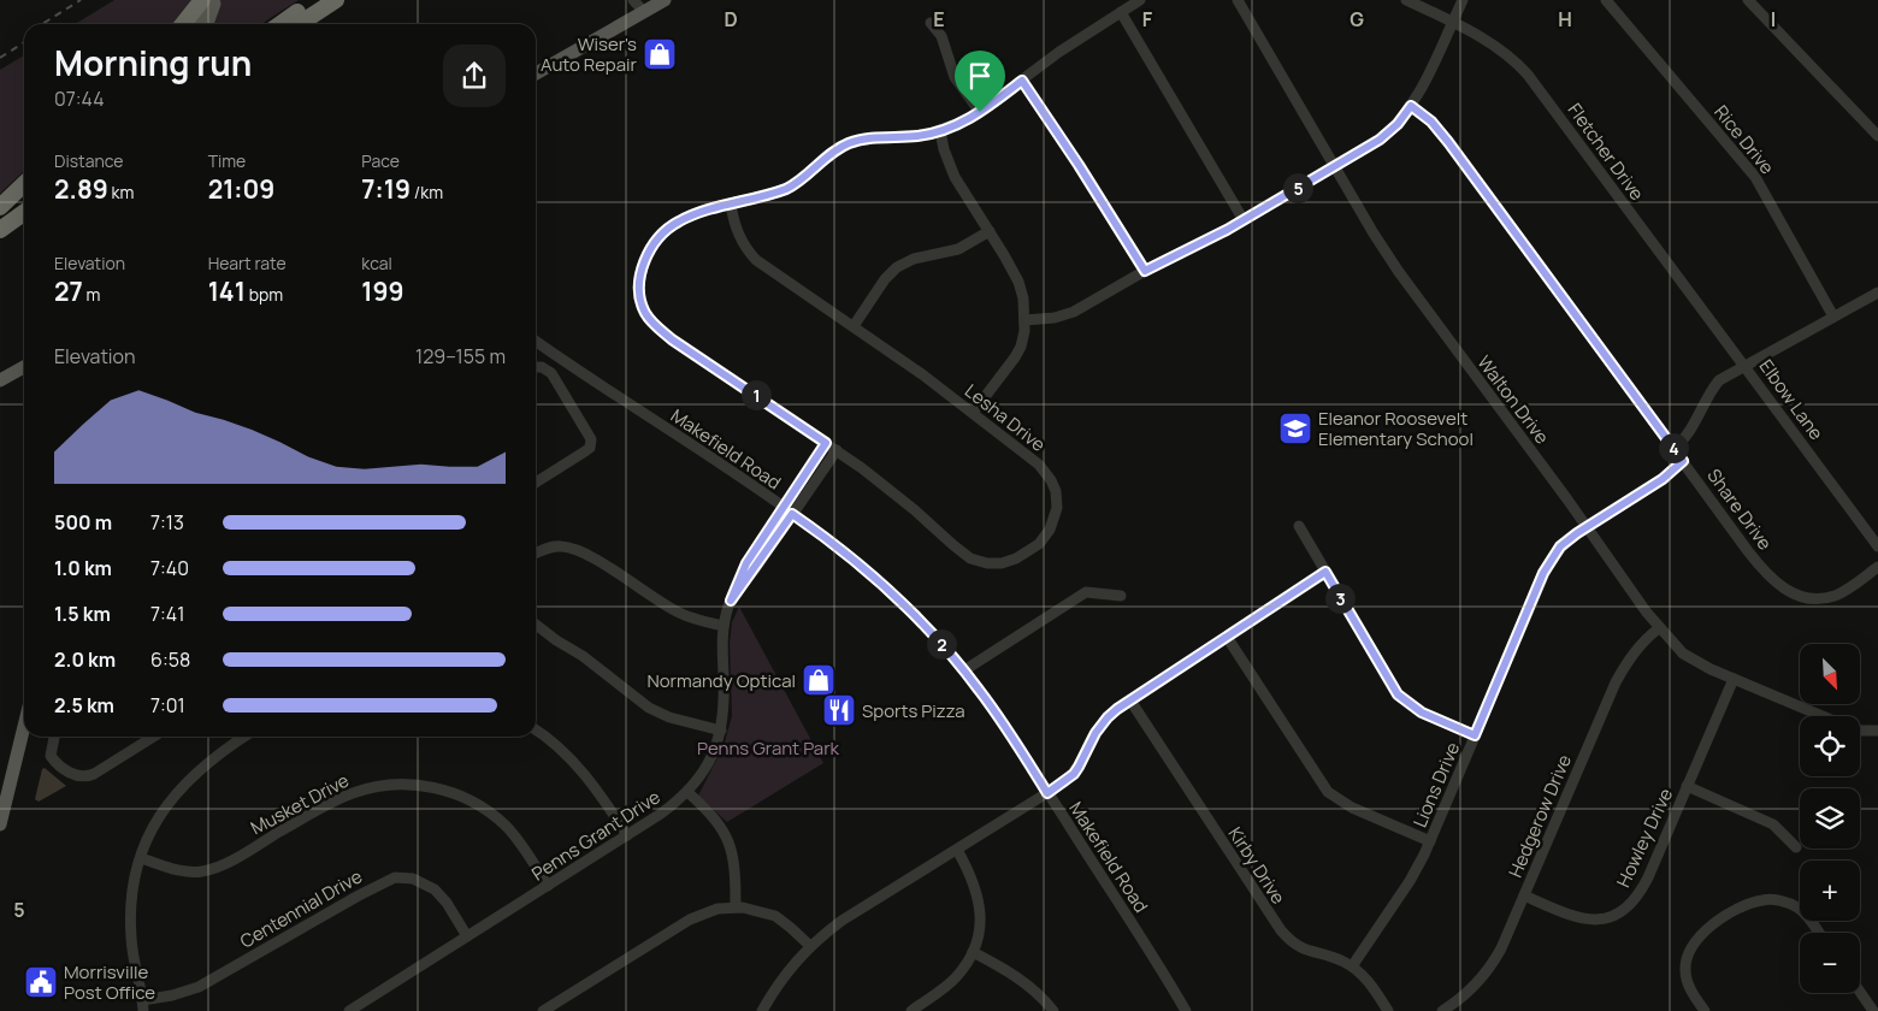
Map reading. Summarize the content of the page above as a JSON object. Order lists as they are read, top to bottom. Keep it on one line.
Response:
{"streets":{"street":["Rice Drive","Fletcher Drive","Walton Drive","Elbow Lane","Lesha Drive","Makefield Road","Share Drive","Lions Drive","Musket Drive","Hedgerow Drive","Penns Grant Drive","Howley Drive","Kirby Drive","Centennial Drive"]},"crossings":[["Rice Drive","Elbow Lane"],["Fletcher Drive","Elbow Lane"],["Walton Drive","Lions Drive"],["Walton Drive","Hedgerow Drive"],["Walton Drive","Howley Drive"],["Makefield Road","Penns Grant Drive"],["Share Drive","Lions Drive"],["Lions Drive","Kirby Drive"],["Musket Drive","Penns Grant Drive"],["Hedgerow Drive","Howley Drive"],["Penns Grant Drive","Centennial Drive"]],"parks":["Penns Grant Park"],"places":{"shop":["Wiser's Auto Repair","Normandy Optical"],"school or university":["Eleanor Roosevelt Elementary School"],"restaurant":["Sports Pizza"],"public building":["Morrisville Post Office"]},"north":"bottom right","page":{"heading":["Morning run","07:44"],"stats":[["Distance","2.89 km"],["Time","21:09"],["Pace","7:19 /km"],["Elevation","27 m"],["Heart rate","141 bpm"],["kcal","199"]],"pins":["5","1","4","3","2"],"chart":["Elevation","129–155 m"],"list":[{"name":"500 m","note":"7:13"},{"name":"1.0 km","note":"7:40"},{"name":"1.5 km","note":"7:41"},{"name":"2.0 km","note":"6:58"},{"name":"2.5 km","note":"7:01"}],"map_buttons":["+","−"]},"grid":{"columns":["D","E","F","G","H","I"],"rows":["5"]}}
